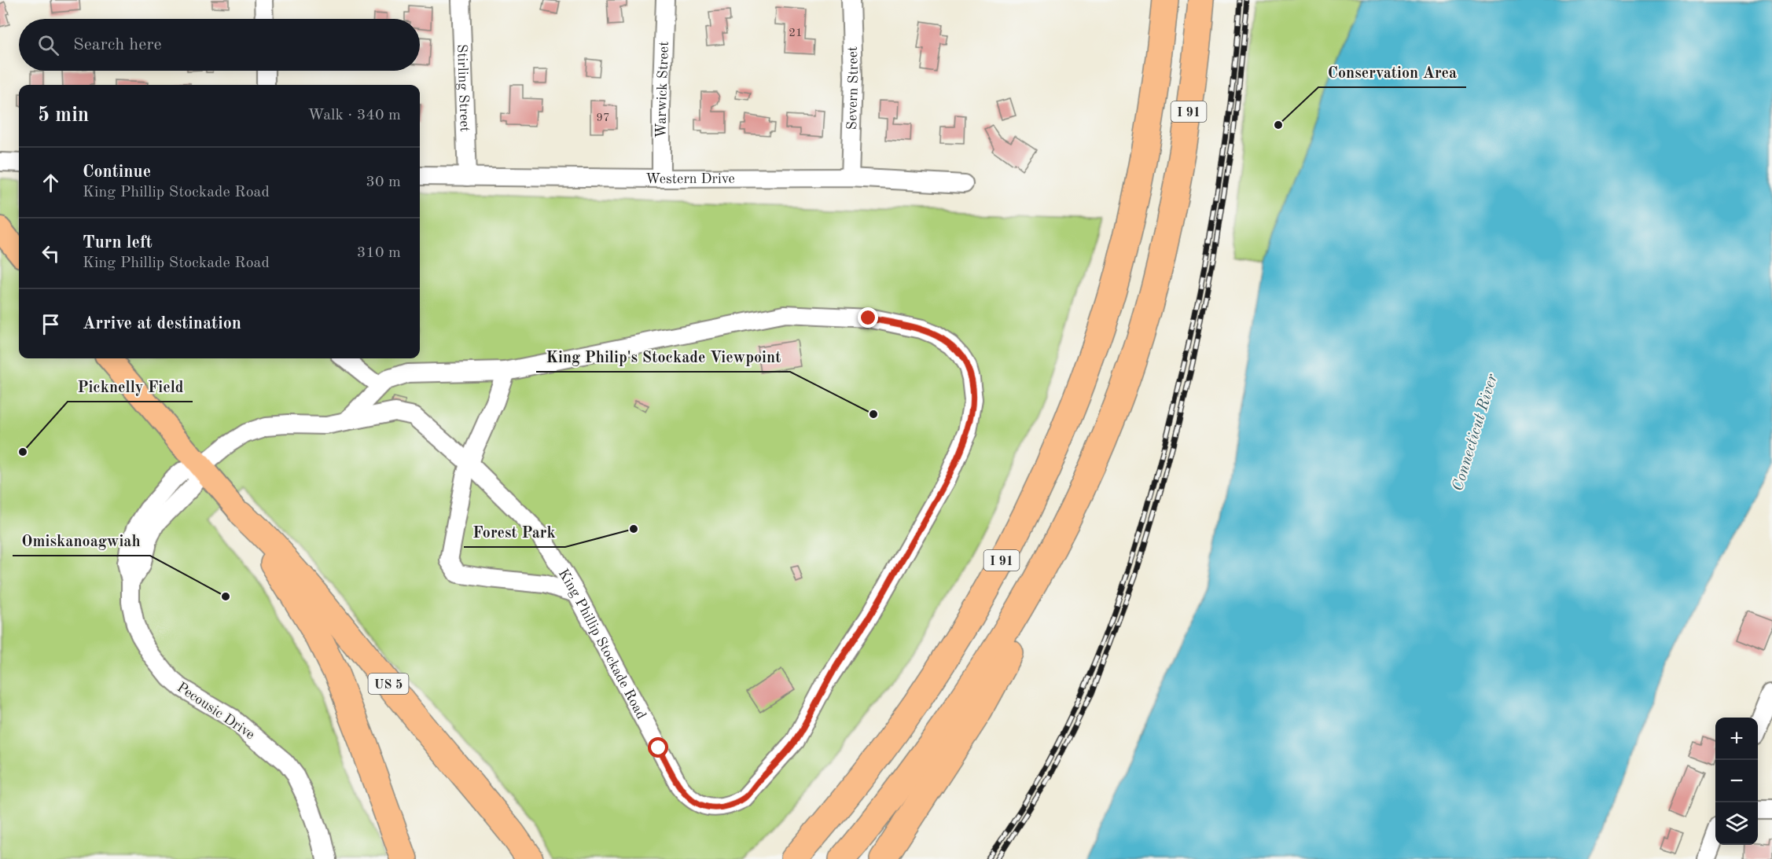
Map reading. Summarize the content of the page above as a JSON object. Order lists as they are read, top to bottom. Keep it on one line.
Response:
{"streets":{"highway":["I 91","US 5"],"street":["Stirling Street","Warwick Street","Severn Street","Western Drive","King Phillip Stockade Road","Pecousic Drive"]},"crossings":[["Stirling Street","Western Drive"],["Warwick Street","Western Drive"],["Severn Street","Western Drive"],["King Phillip Stockade Road","US 5"],["King Phillip Stockade Road","Pecousic Drive"],["US 5","Pecousic Drive"]],"water":["Connecticut River"],"places":["Conservation Area","King Philip's Stockade Viewpoint","Picknelly Field","Forest Park","Omiskanoagwiah"],"house_numbers":["21","97"],"page":{"search":"Search here","heading":["5 min","Walk · 340 m"],"list":[["Continue","King Phillip Stockade Road","30 m"],["Turn left","King Phillip Stockade Road","310 m"],"Arrive at destination"],"map_buttons":["+","−"]}}
